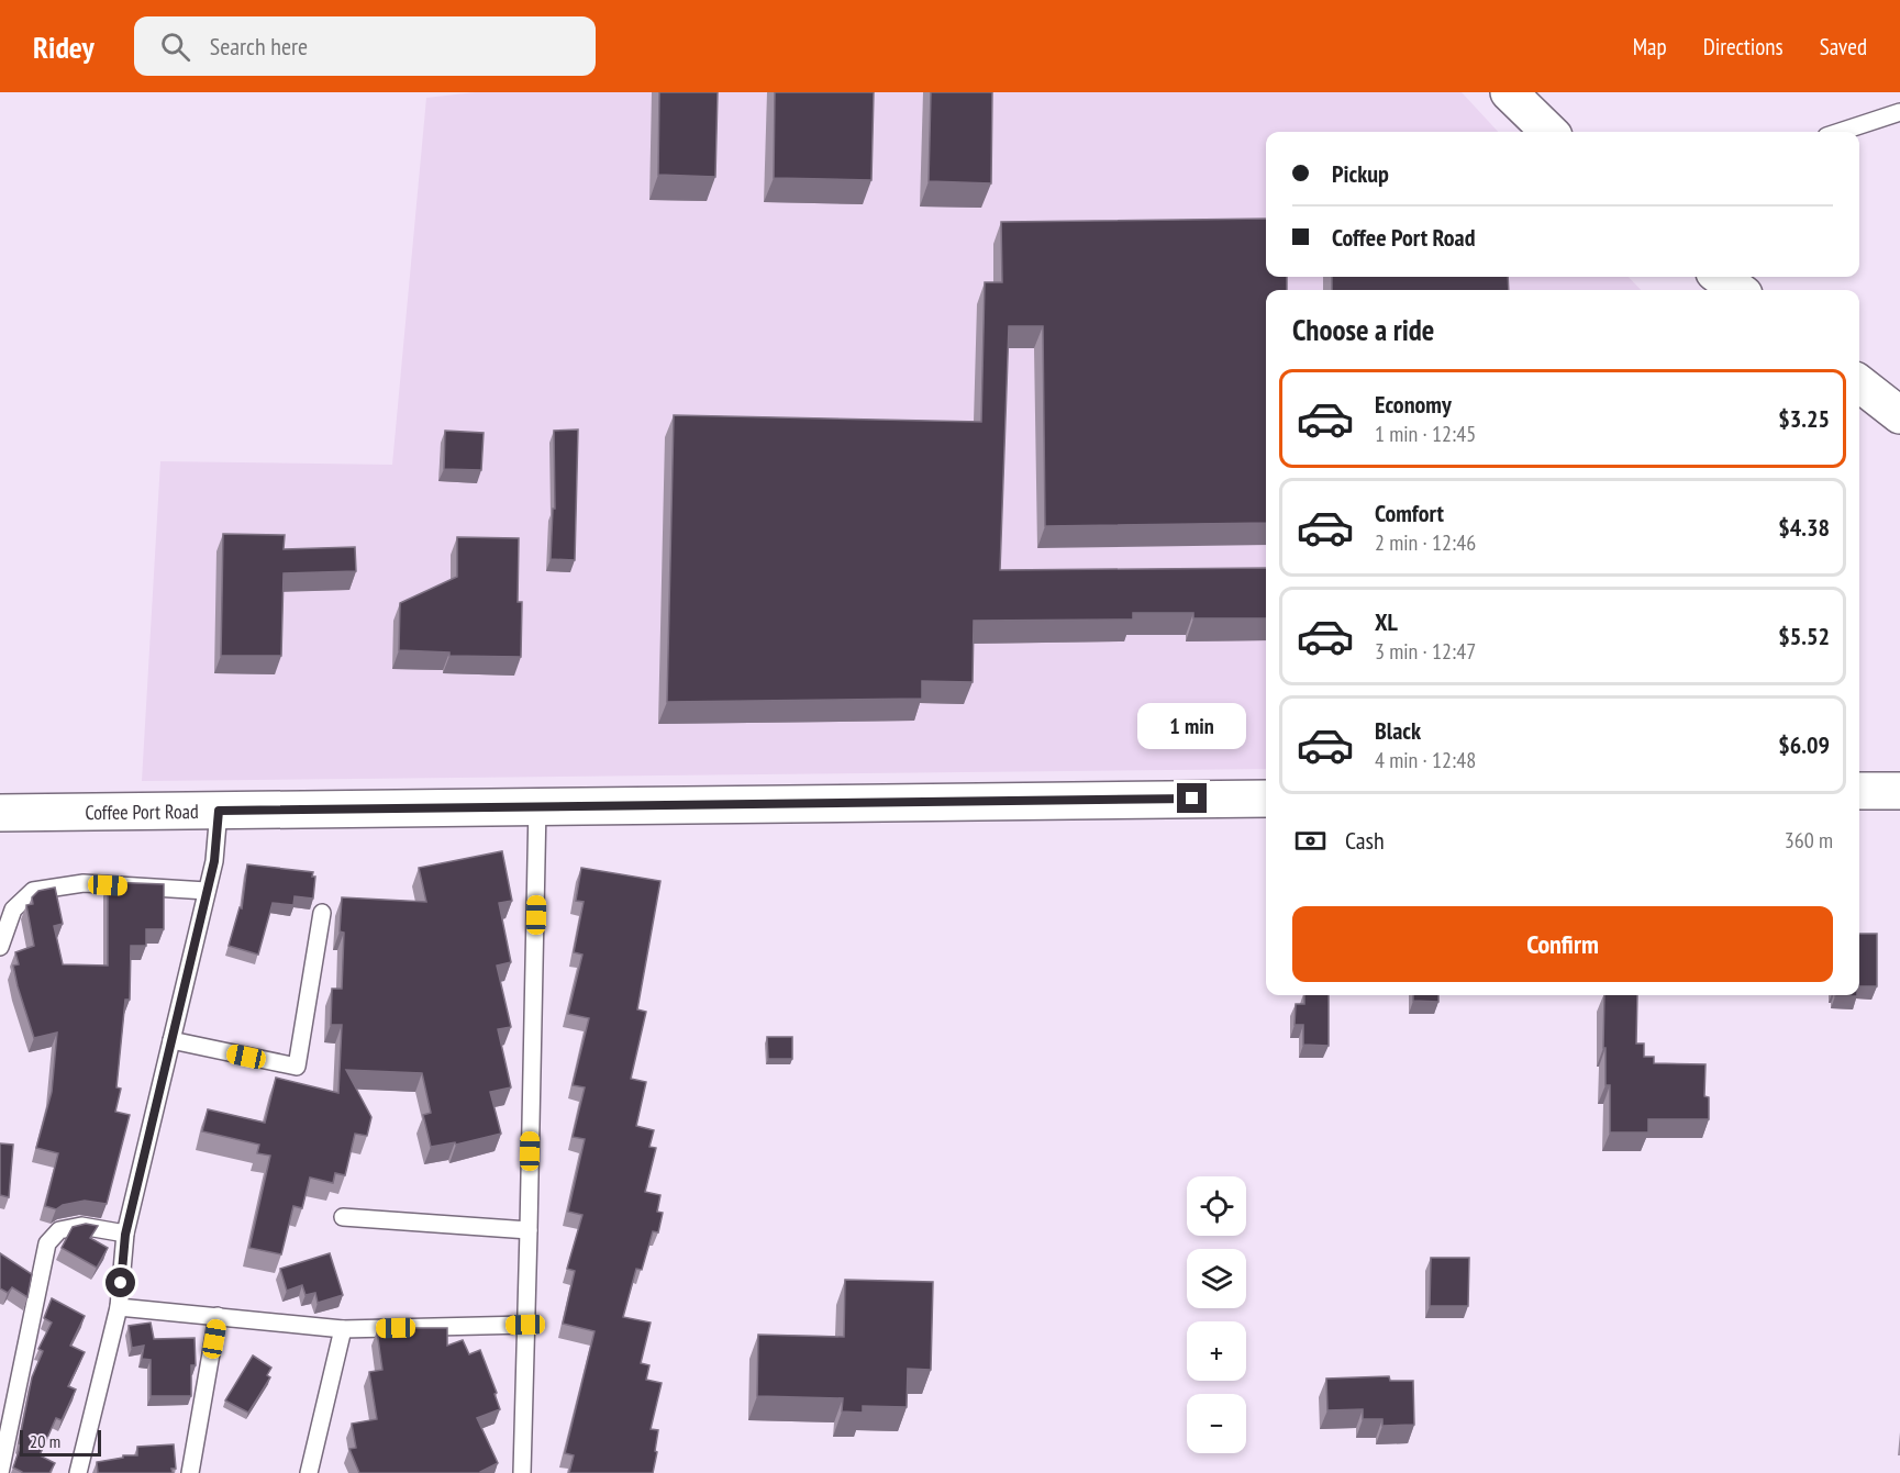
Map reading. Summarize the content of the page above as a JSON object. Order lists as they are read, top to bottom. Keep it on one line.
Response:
{"streets":{"street":["Coffee Port Road"]},"scale_bar":"20 m","page":{"header":"Ridey","search":"Search here","nav":["Map","Directions","Saved"],"banner":["Pickup","Coffee Port Road"],"heading":"Choose a ride","list":[{"name":"Economy","note":"1 min · 12:45","value":"$3.25"},{"name":"Comfort","note":"2 min · 12:46","value":"$4.38"},{"name":"XL","note":"3 min · 12:47","value":"$5.52"},{"name":"Black","note":"4 min · 12:48","value":"$6.09"}],"bubble":"1 min","pay":["Cash","360 m"],"buttons":"Confirm","map_buttons":["+","−"],"scale":"20 m"}}
